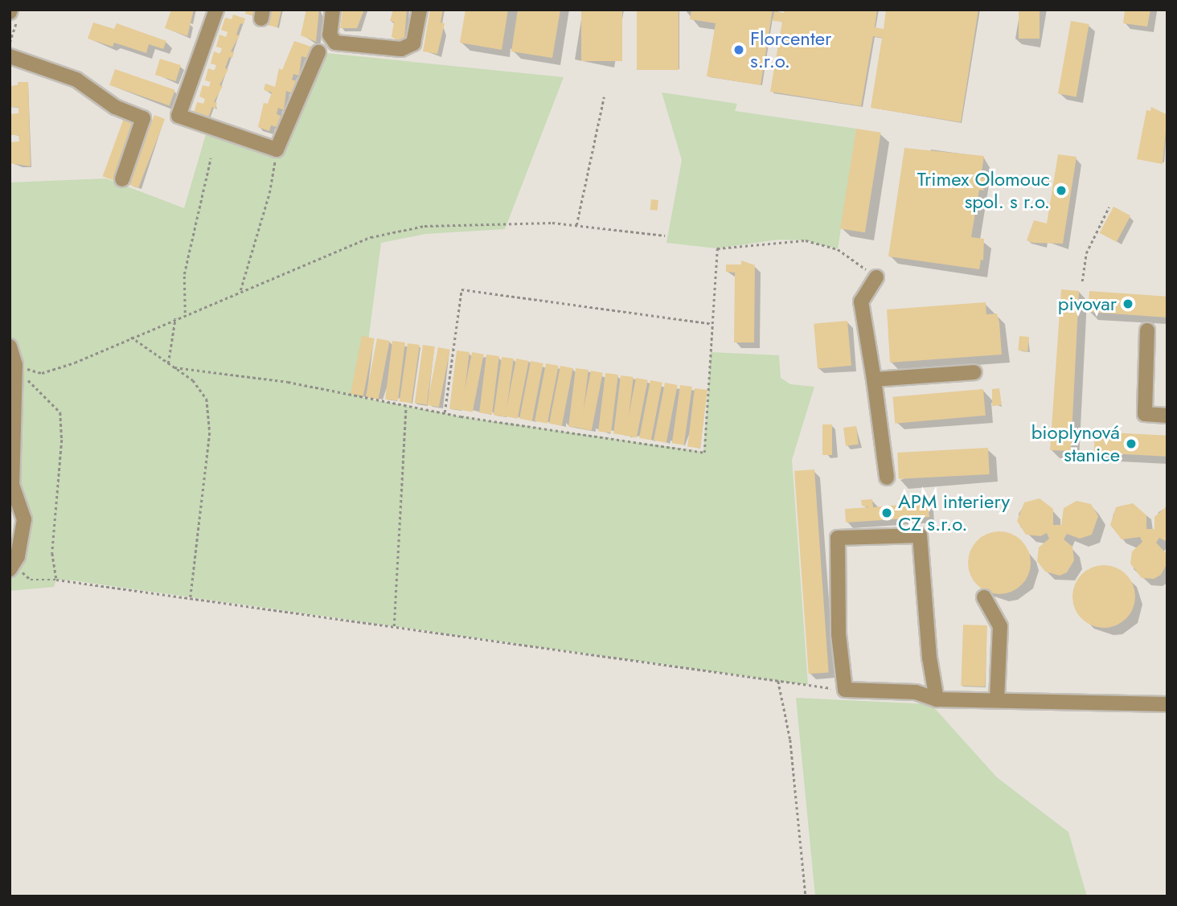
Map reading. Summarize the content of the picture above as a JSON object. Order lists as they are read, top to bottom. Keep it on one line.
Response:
{"places":["Florcenter s.r.o.","Trimex Olomouc spol. s r.o.","pivovar","bioplynová stanice","APM interiery CZ s.r.o."]}
